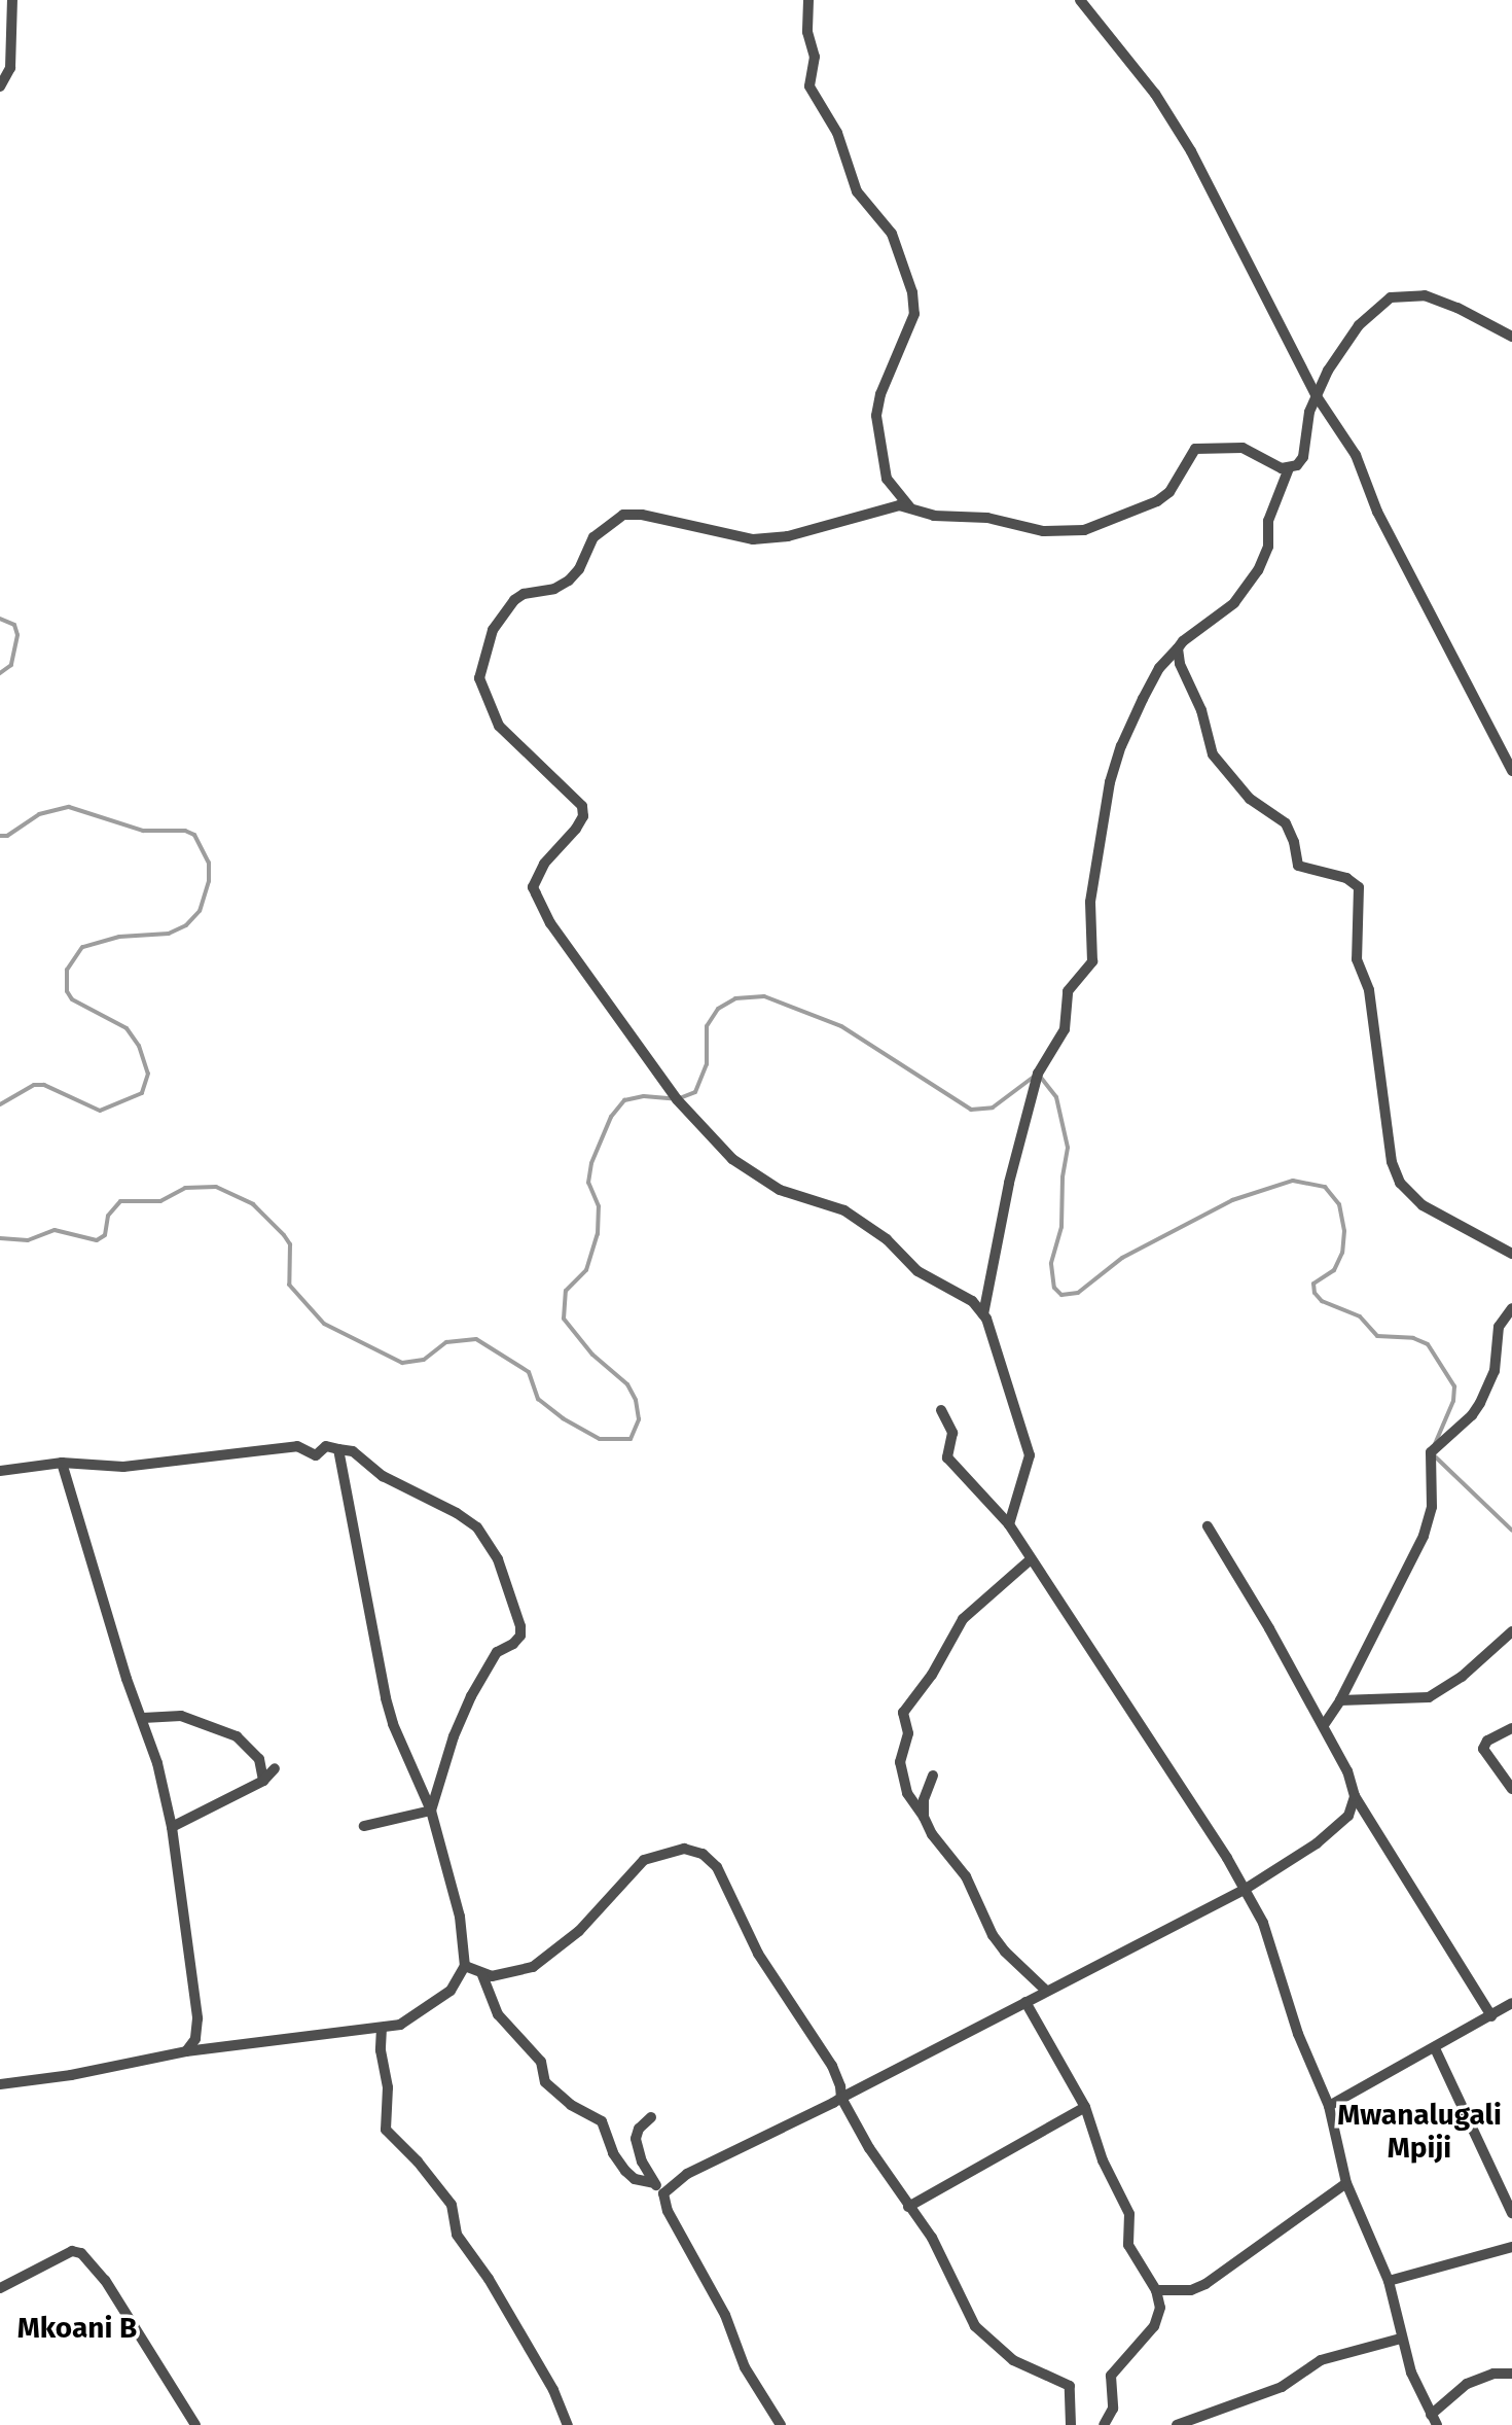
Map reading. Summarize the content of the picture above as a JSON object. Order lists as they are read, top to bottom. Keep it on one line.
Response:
{"districts":["Mwanalugali Mpiji","Mkoani B"]}
